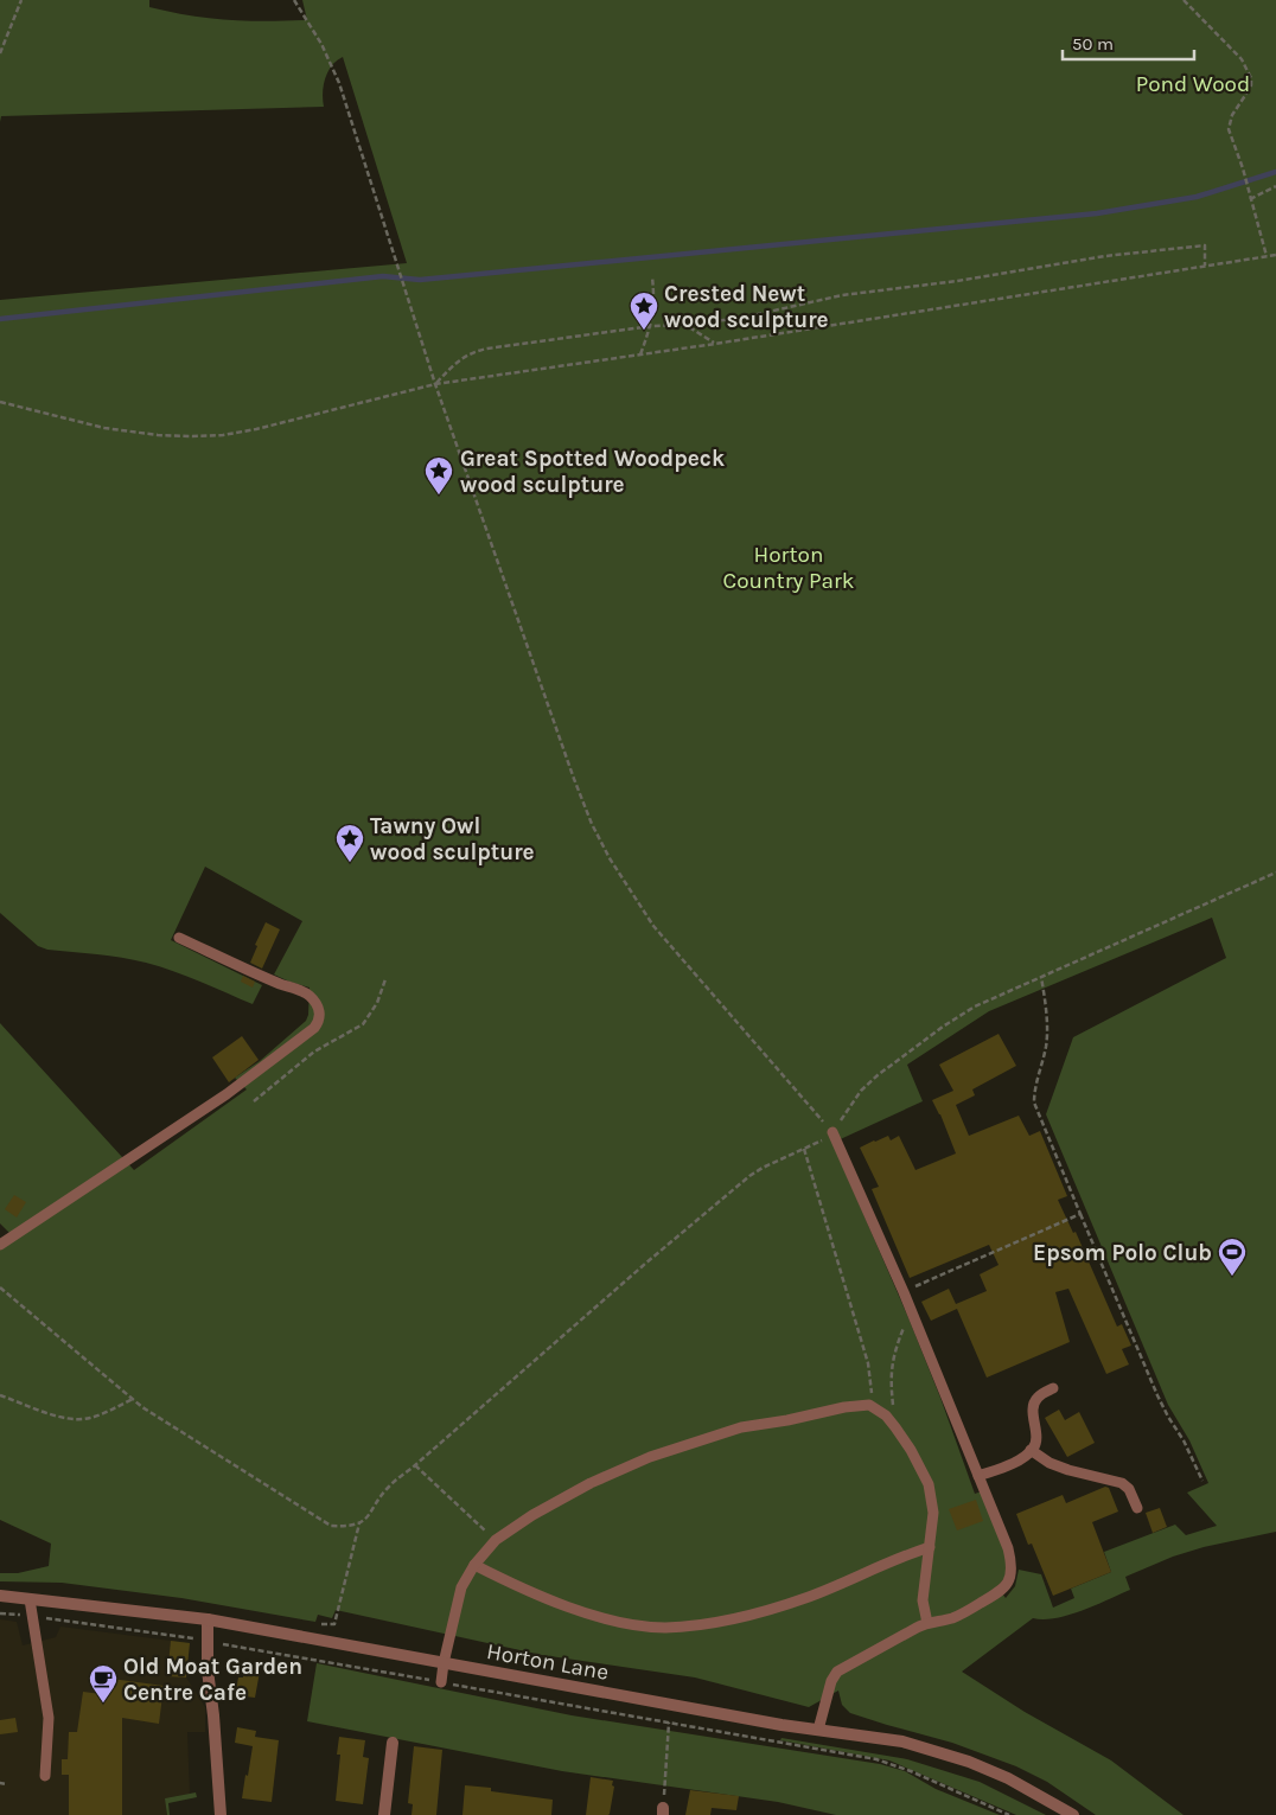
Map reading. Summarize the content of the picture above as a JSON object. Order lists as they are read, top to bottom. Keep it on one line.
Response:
{"streets":{"street":["Horton Lane"]},"parks":["Pond Wood","Horton Country Park"],"places":{"place":["Crested Newt wood sculpture","Great Spotted Woodpeck wood sculpture","Tawny Owl wood sculpture"],"sports":["Epsom Polo Club"],"cafe":["Old Moat Garden Centre Cafe"]},"scale_bar":"50 m"}
